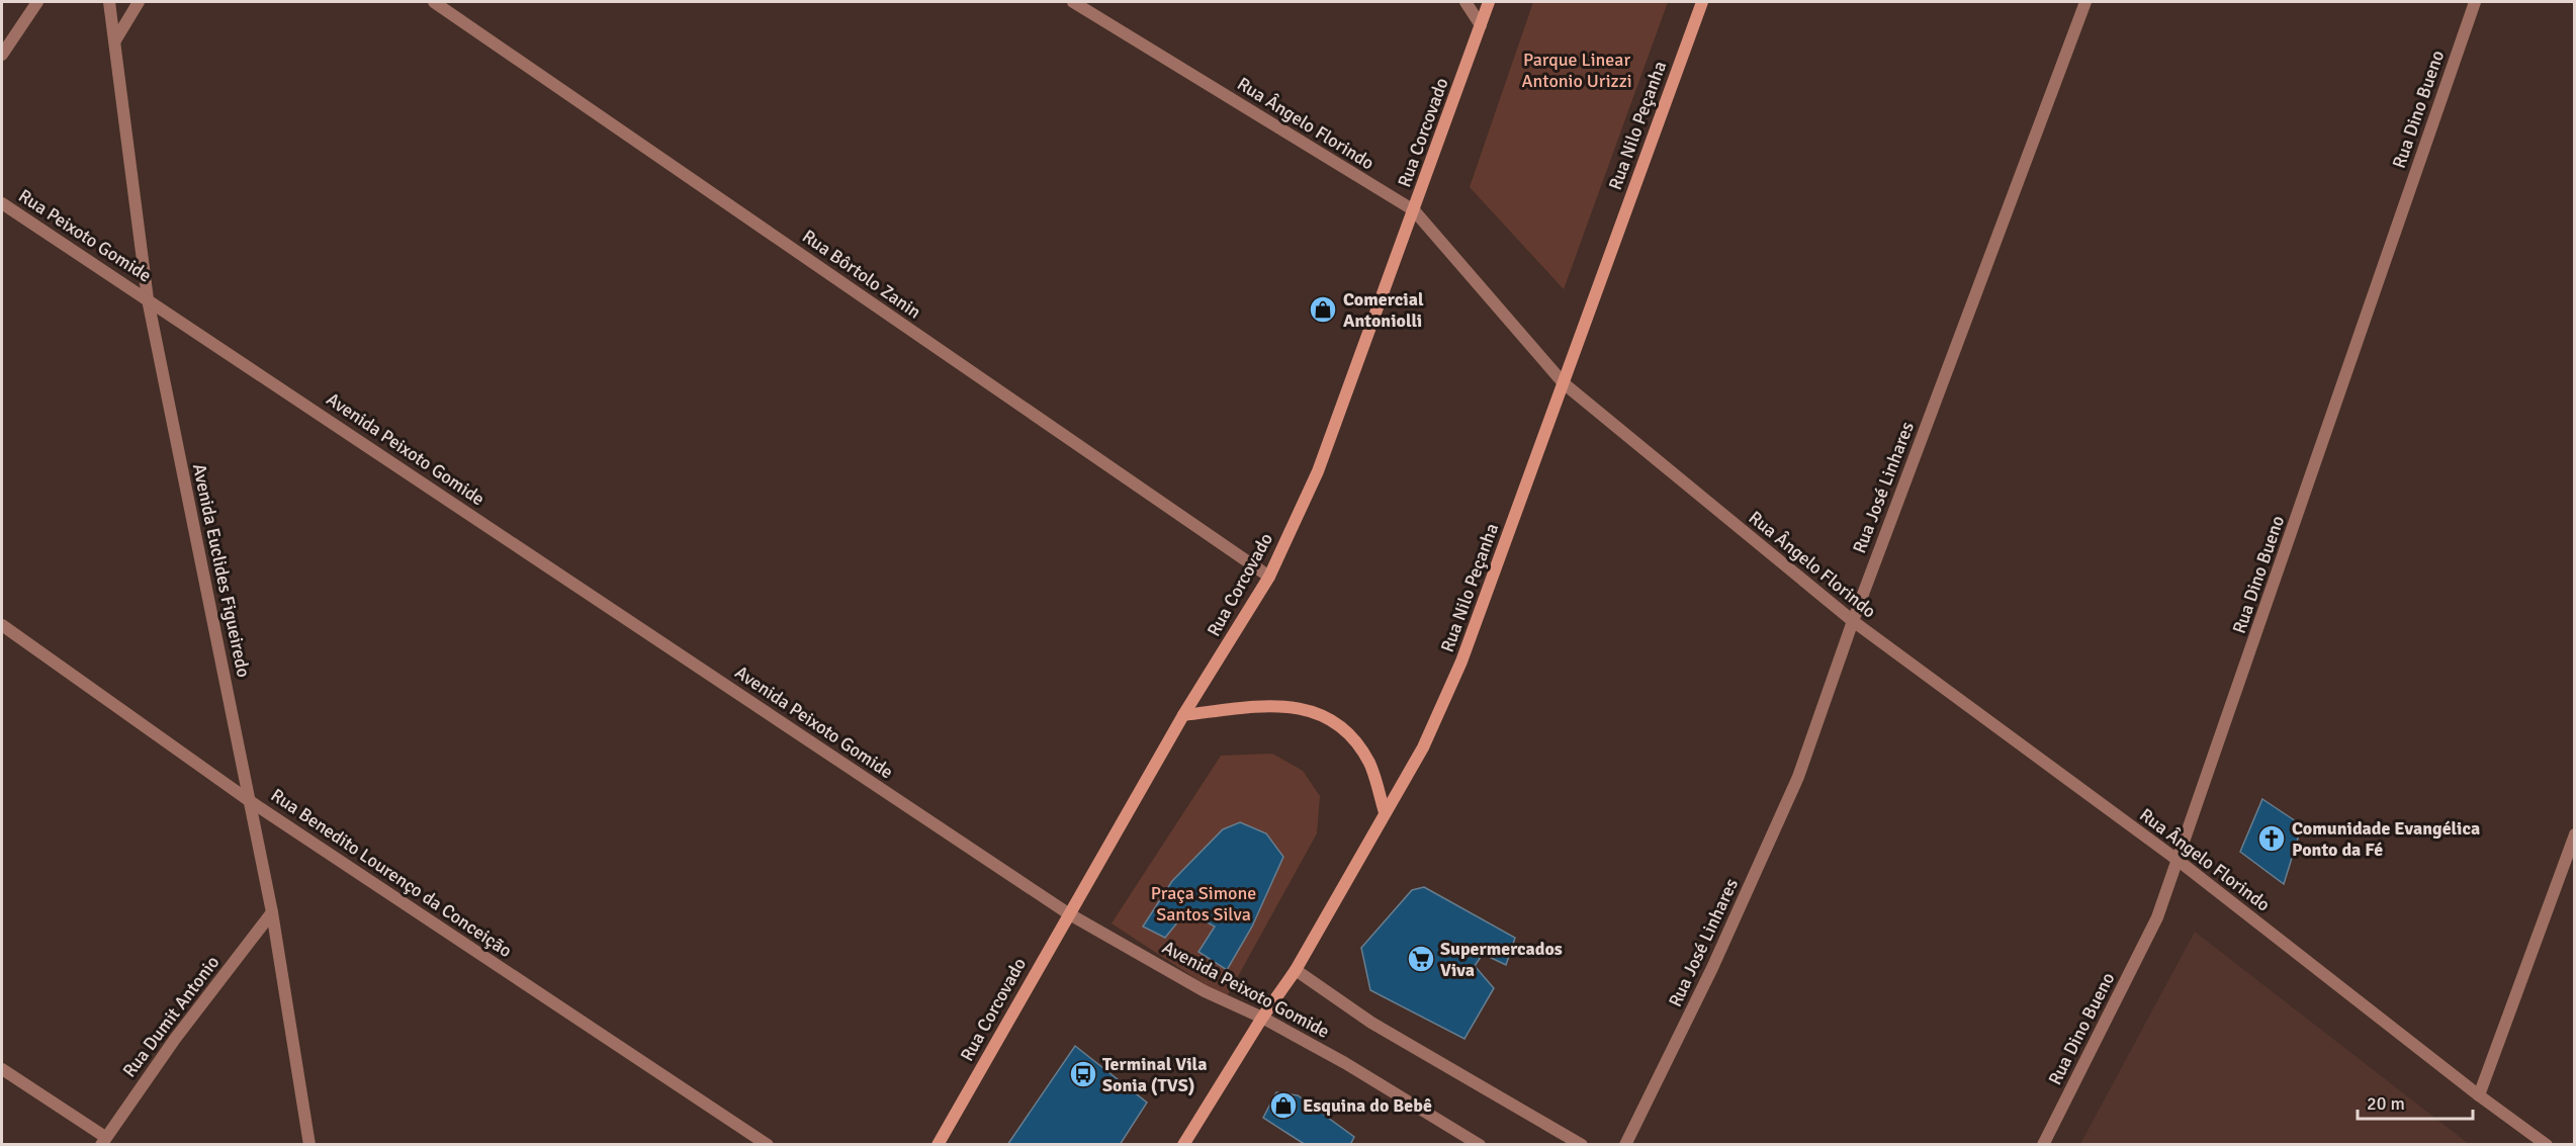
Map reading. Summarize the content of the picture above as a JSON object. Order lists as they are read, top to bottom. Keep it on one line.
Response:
{"streets":{"street":["Rua Dino Bueno","Rua Ângelo Florindo","Rua Nilo Peçanha","Rua Corcovado","Rua Peixoto Gomide","Rua Bôrtolo Zanin","Avenida Peixoto Gomide","Rua José Linhares","Avenida Euclides Figueiredo","Rua Benedito Lourenço da Conceição","Rua Dumit Antonio"]},"crossings":[["Rua Dino Bueno","Rua Ângelo Florindo"],["Rua Ângelo Florindo","Rua Nilo Peçanha"],["Rua Ângelo Florindo","Rua Corcovado"],["Rua Ângelo Florindo","Rua José Linhares"],["Rua Nilo Peçanha","Avenida Peixoto Gomide"],["Rua Corcovado","Rua Bôrtolo Zanin"],["Rua Corcovado","Avenida Peixoto Gomide"],["Rua Peixoto Gomide","Avenida Peixoto Gomide"],["Rua Peixoto Gomide","Avenida Euclides Figueiredo"],["Avenida Peixoto Gomide","Avenida Euclides Figueiredo"],["Avenida Euclides Figueiredo","Rua Benedito Lourenço da Conceição"],["Avenida Euclides Figueiredo","Rua Dumit Antonio"]],"parks":["Parque Linear Antonio Urizzi","Praça Simone Santos Silva"],"places":{"shop":["Comercial Antoniolli","Esquina do Bebê"],"church":["Comunidade Evangélica Ponto da Fé"],"supermarket":["Supermercados Viva"],"bus stop":["Terminal Vila Sonia (TVS)"]},"scale_bar":"20 m"}
